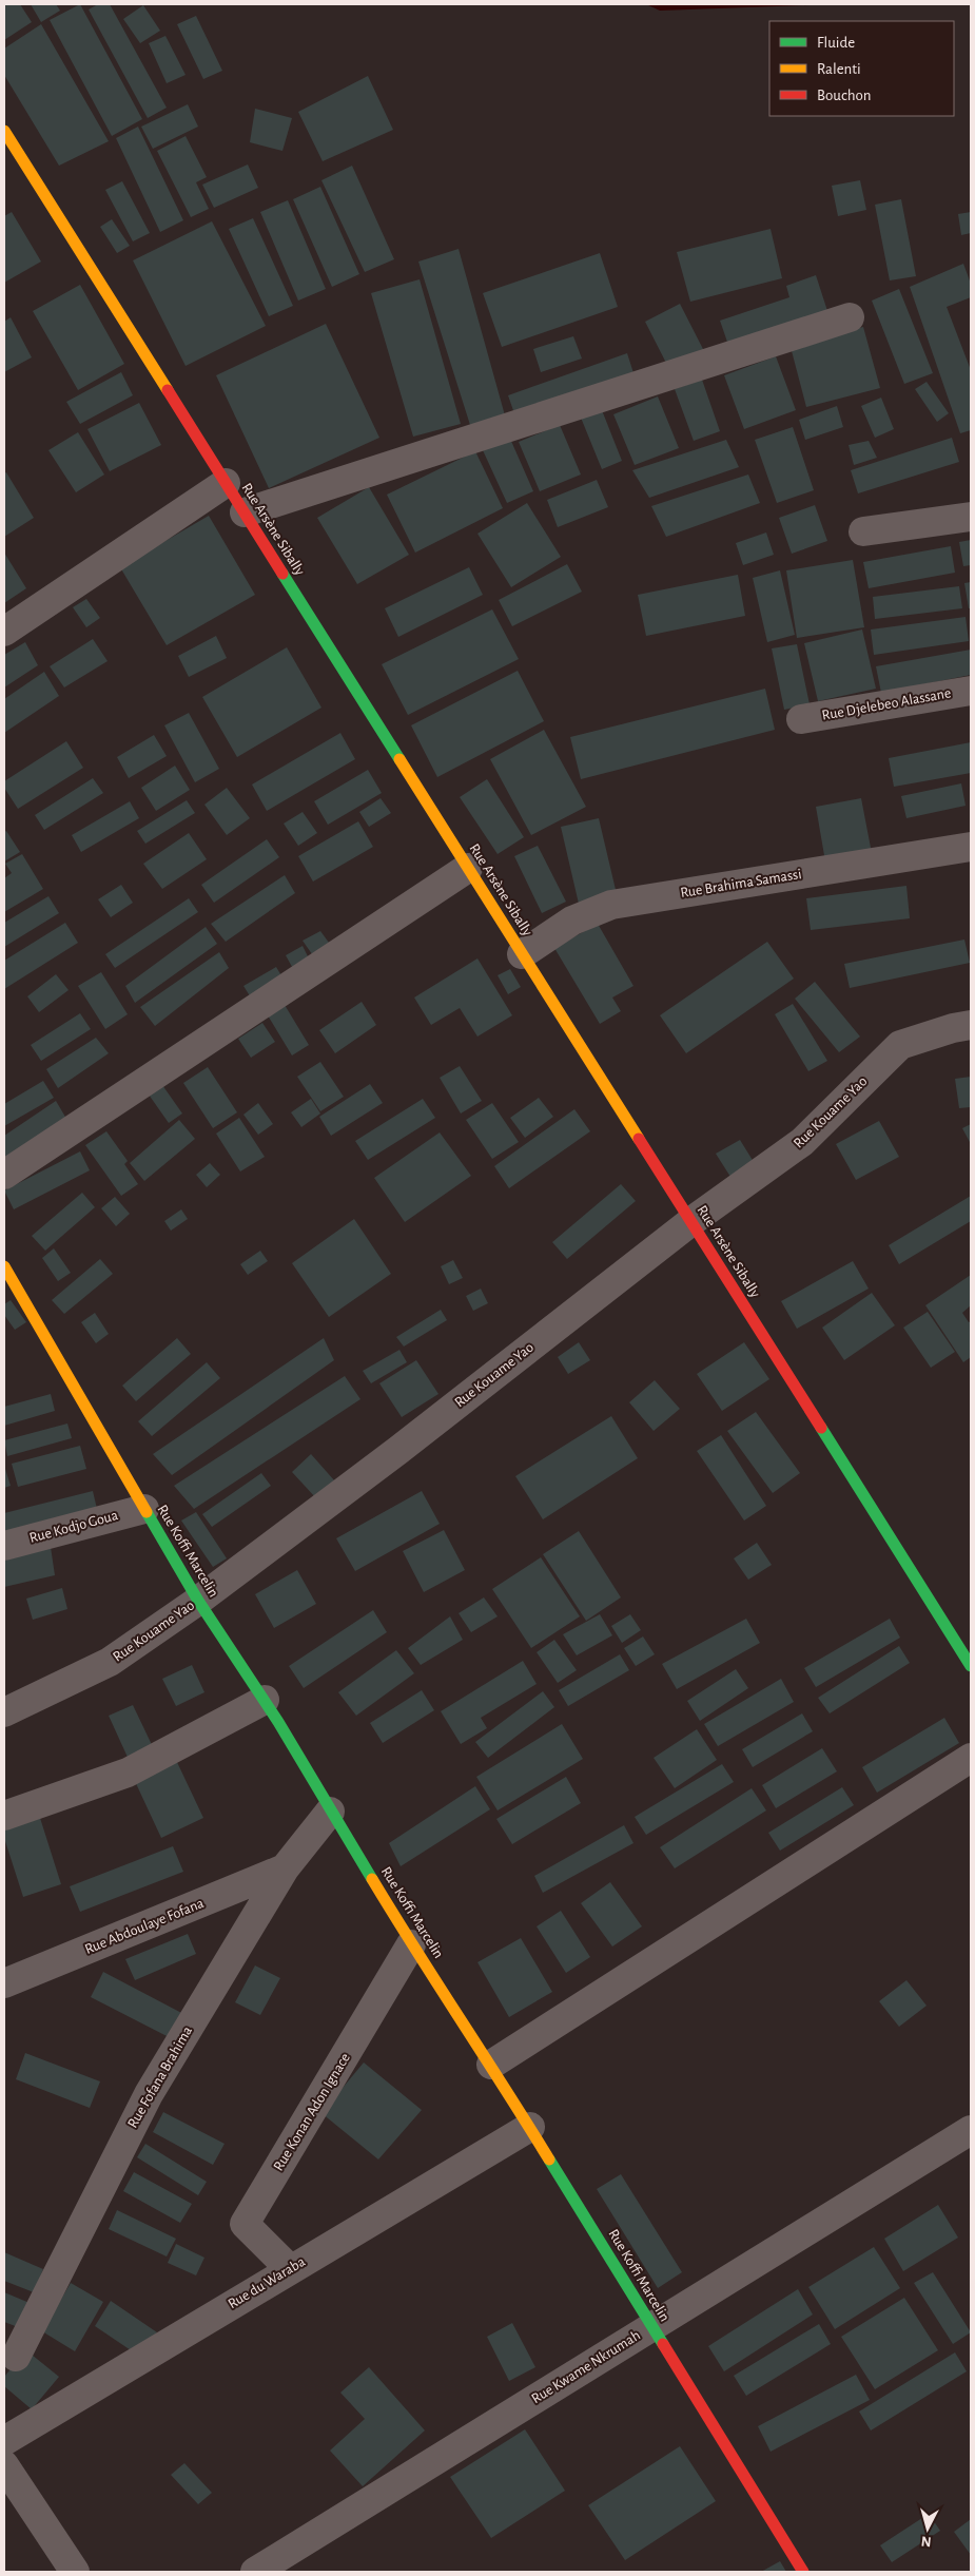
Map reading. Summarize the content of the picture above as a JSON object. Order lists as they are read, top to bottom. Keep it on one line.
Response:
{"streets":{"street":["Rue Arsène Sibally","Rue Djelebeo Alassane","Rue Brahima Samassi","Rue Kouame Yao","Rue Kodjo Goua","Rue Koffi Marcelin","Rue Abdoulaye Fofana","Rue Fofana Brahima","Rue Konan Adon Ignace","Rue du Waraba","Rue Kwame Nkrumah"]},"crossings":[["Rue Arsène Sibally","Rue Brahima Samassi"],["Rue Arsène Sibally","Rue Kouame Yao"],["Rue Kouame Yao","Rue Koffi Marcelin"],["Rue Kodjo Goua","Rue Koffi Marcelin"],["Rue Koffi Marcelin","Rue Fofana Brahima"],["Rue Koffi Marcelin","Rue Konan Adon Ignace"],["Rue Koffi Marcelin","Rue du Waraba"],["Rue Koffi Marcelin","Rue Kwame Nkrumah"],["Rue Abdoulaye Fofana","Rue Fofana Brahima"],["Rue Konan Adon Ignace","Rue du Waraba"]],"legend":["Fluide","Ralenti","Bouchon"],"north":"bottom"}
